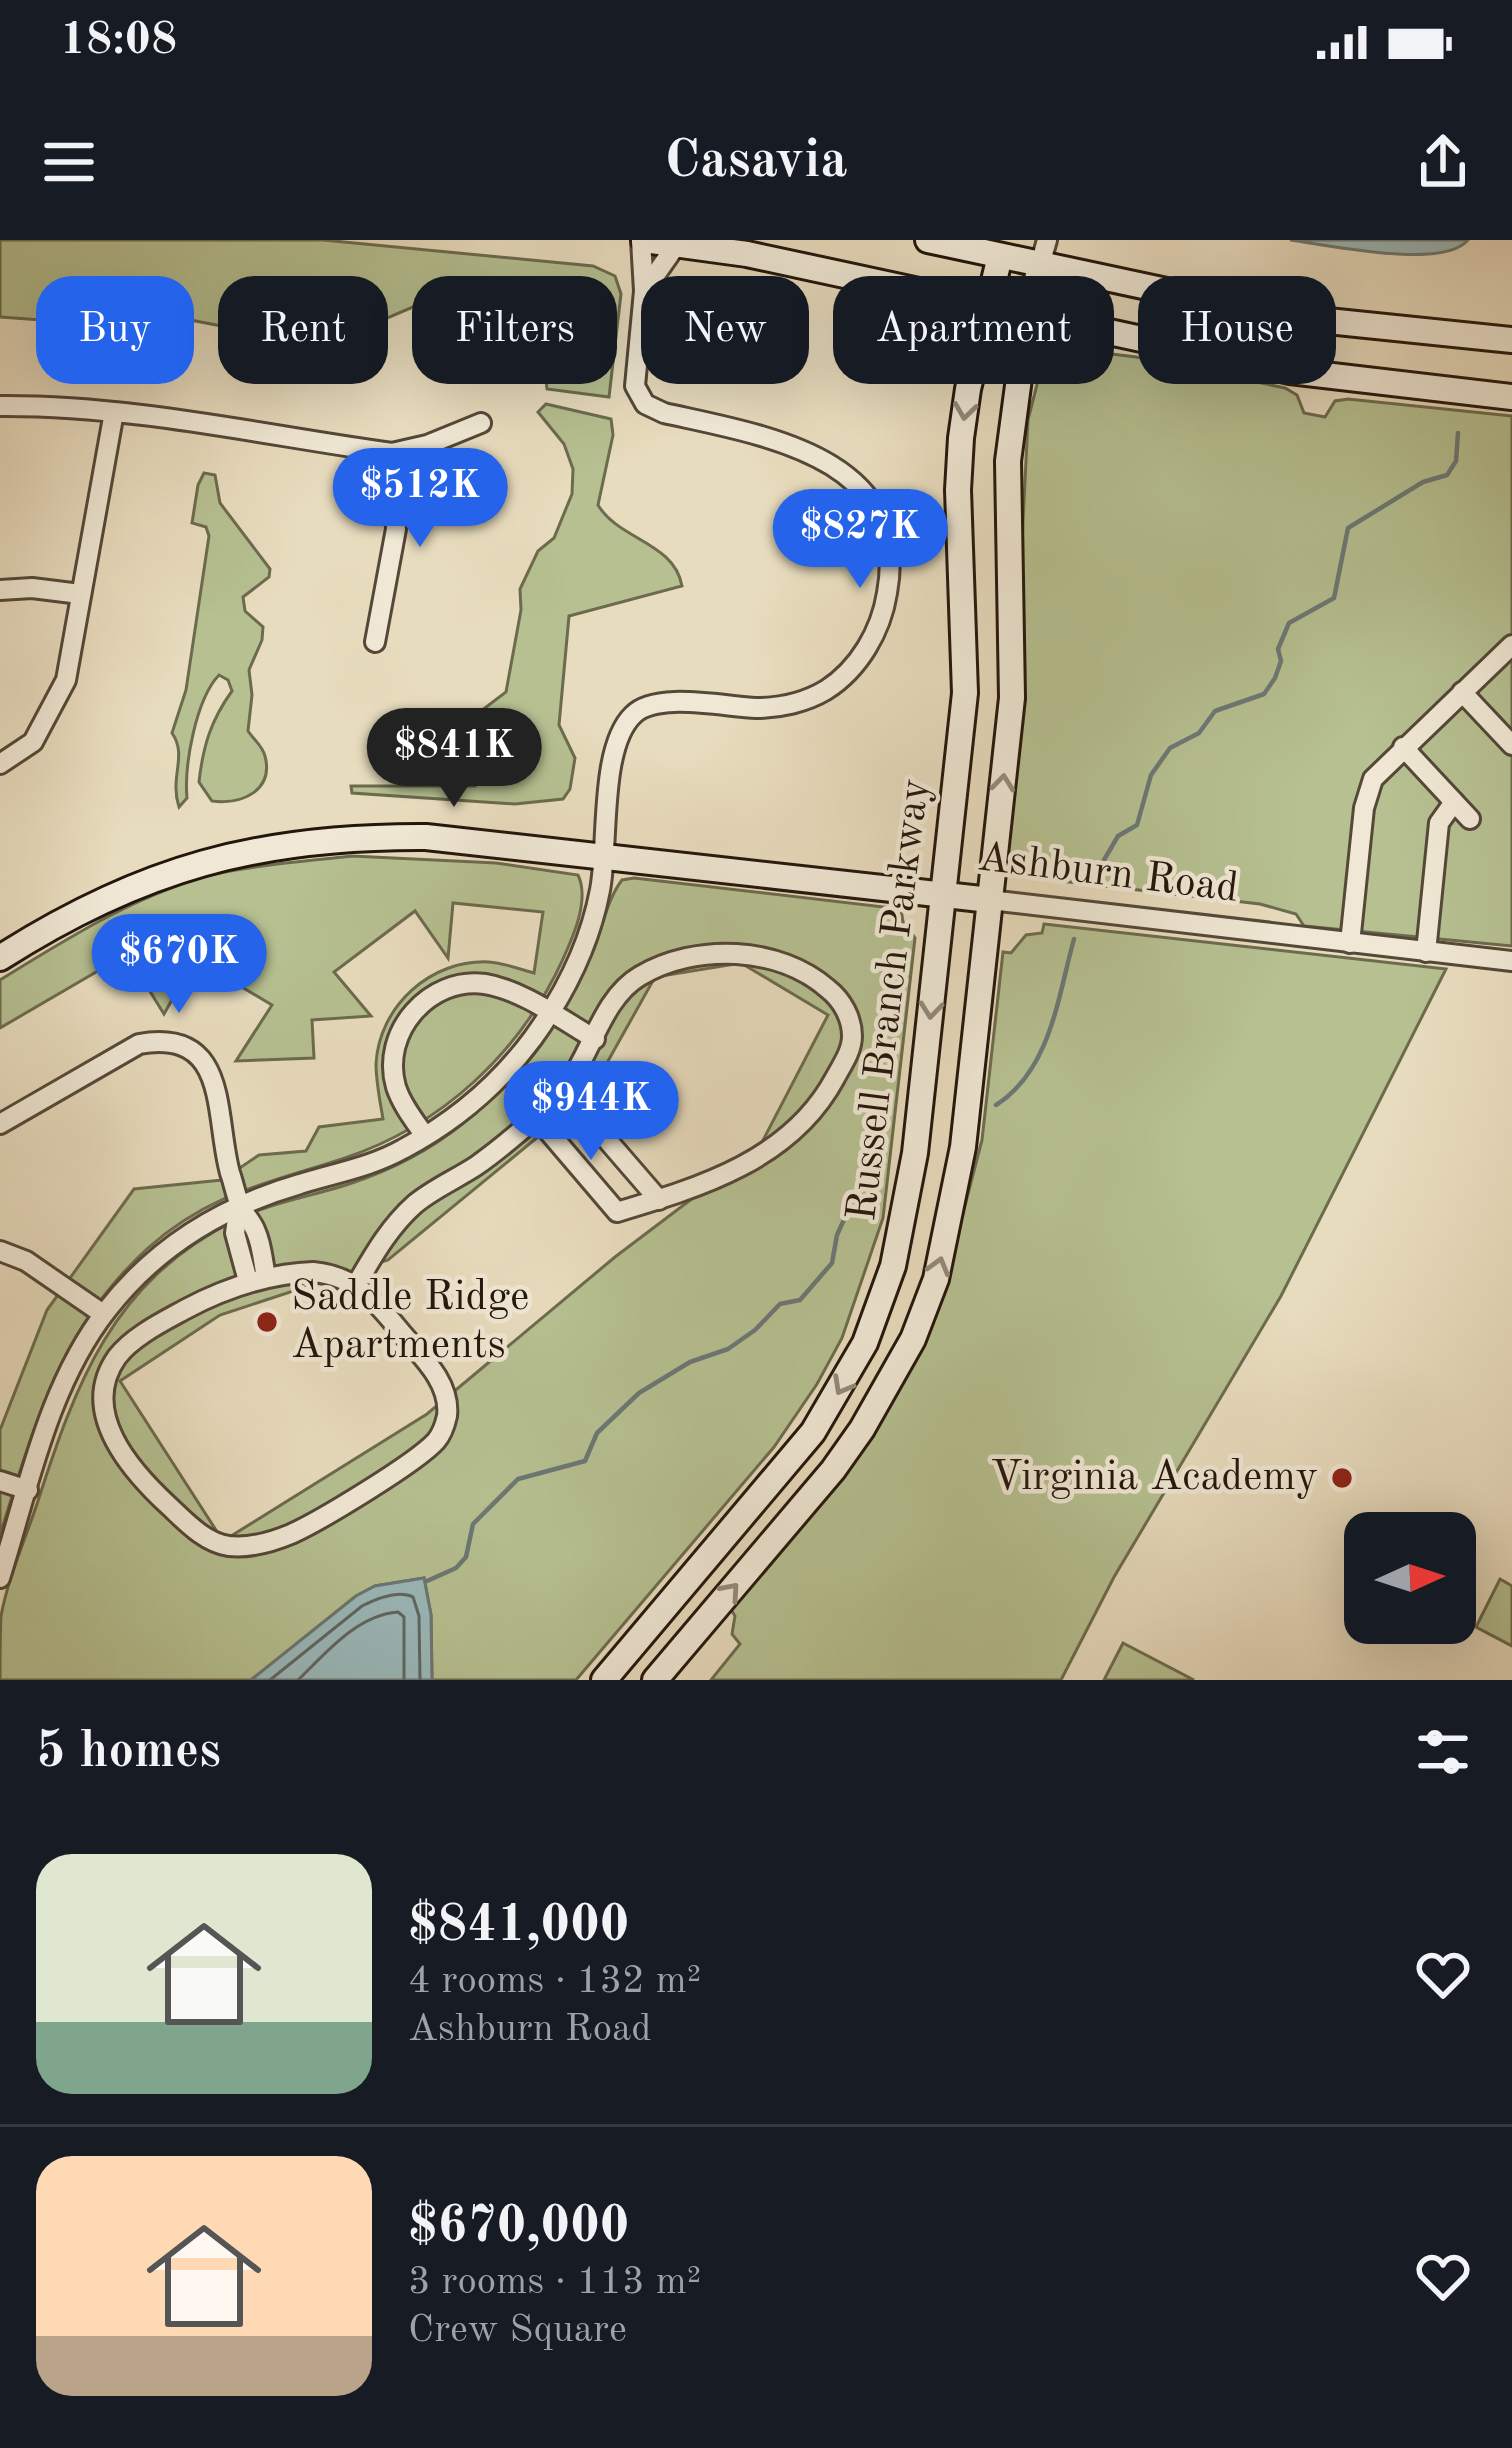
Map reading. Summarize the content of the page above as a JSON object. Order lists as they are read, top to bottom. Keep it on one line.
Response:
{"streets":{"main road":["Ashburn Road","Russell Branch Parkway"]},"crossings":[["Ashburn Road","Russell Branch Parkway"]],"places":["Saddle Ridge Apartments","Virginia Academy"],"north":"right","page":{"status":"18:08","header":"Casavia","chip":["Buy","Rent","Filters","New","Apartment","House"],"price":["$512K","$827K","$841K","$670K","$944K"],"heading":"5 homes","list":[{"name":"$841,000","note":"4 rooms · 132 m² · Ashburn Road"},{"name":"$670,000","note":"3 rooms · 113 m² · Crew Square"}]}}
